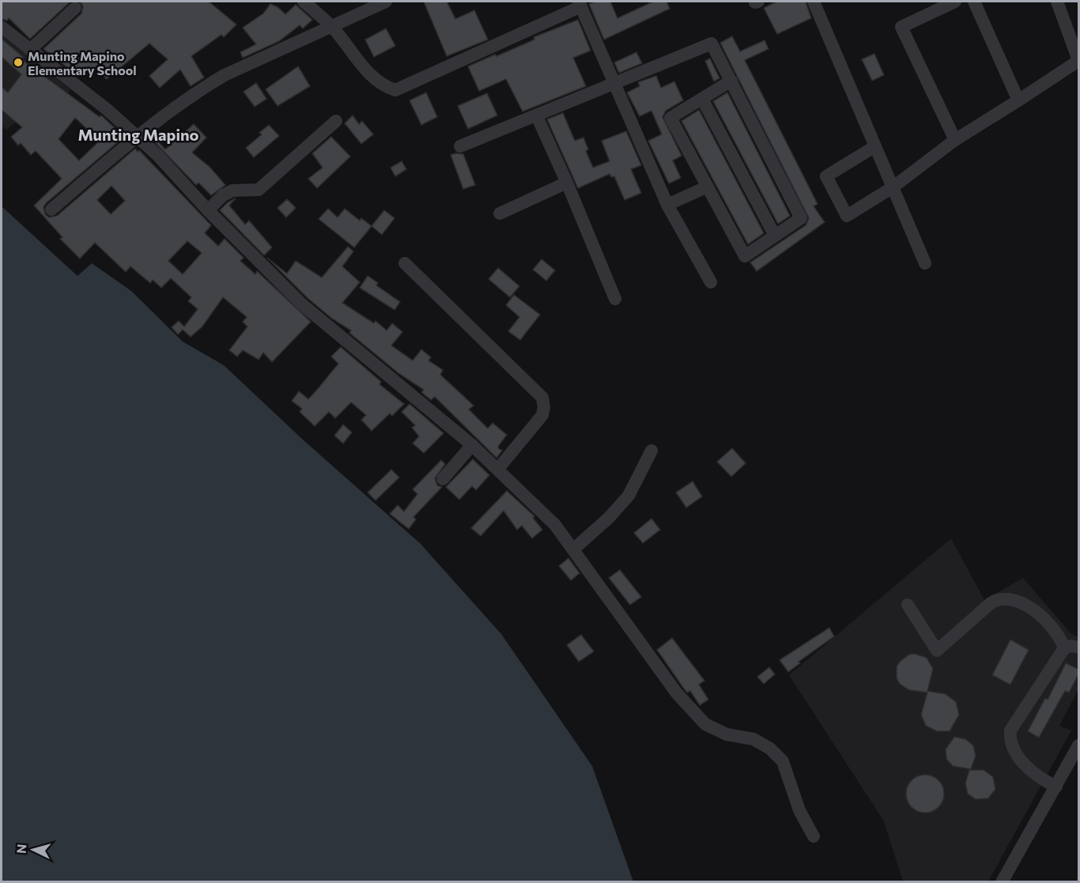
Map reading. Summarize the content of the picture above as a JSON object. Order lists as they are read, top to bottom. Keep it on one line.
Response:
{"districts":["Munting Mapino"],"places":["Munting Mapino Elementary School"],"north":"left"}
